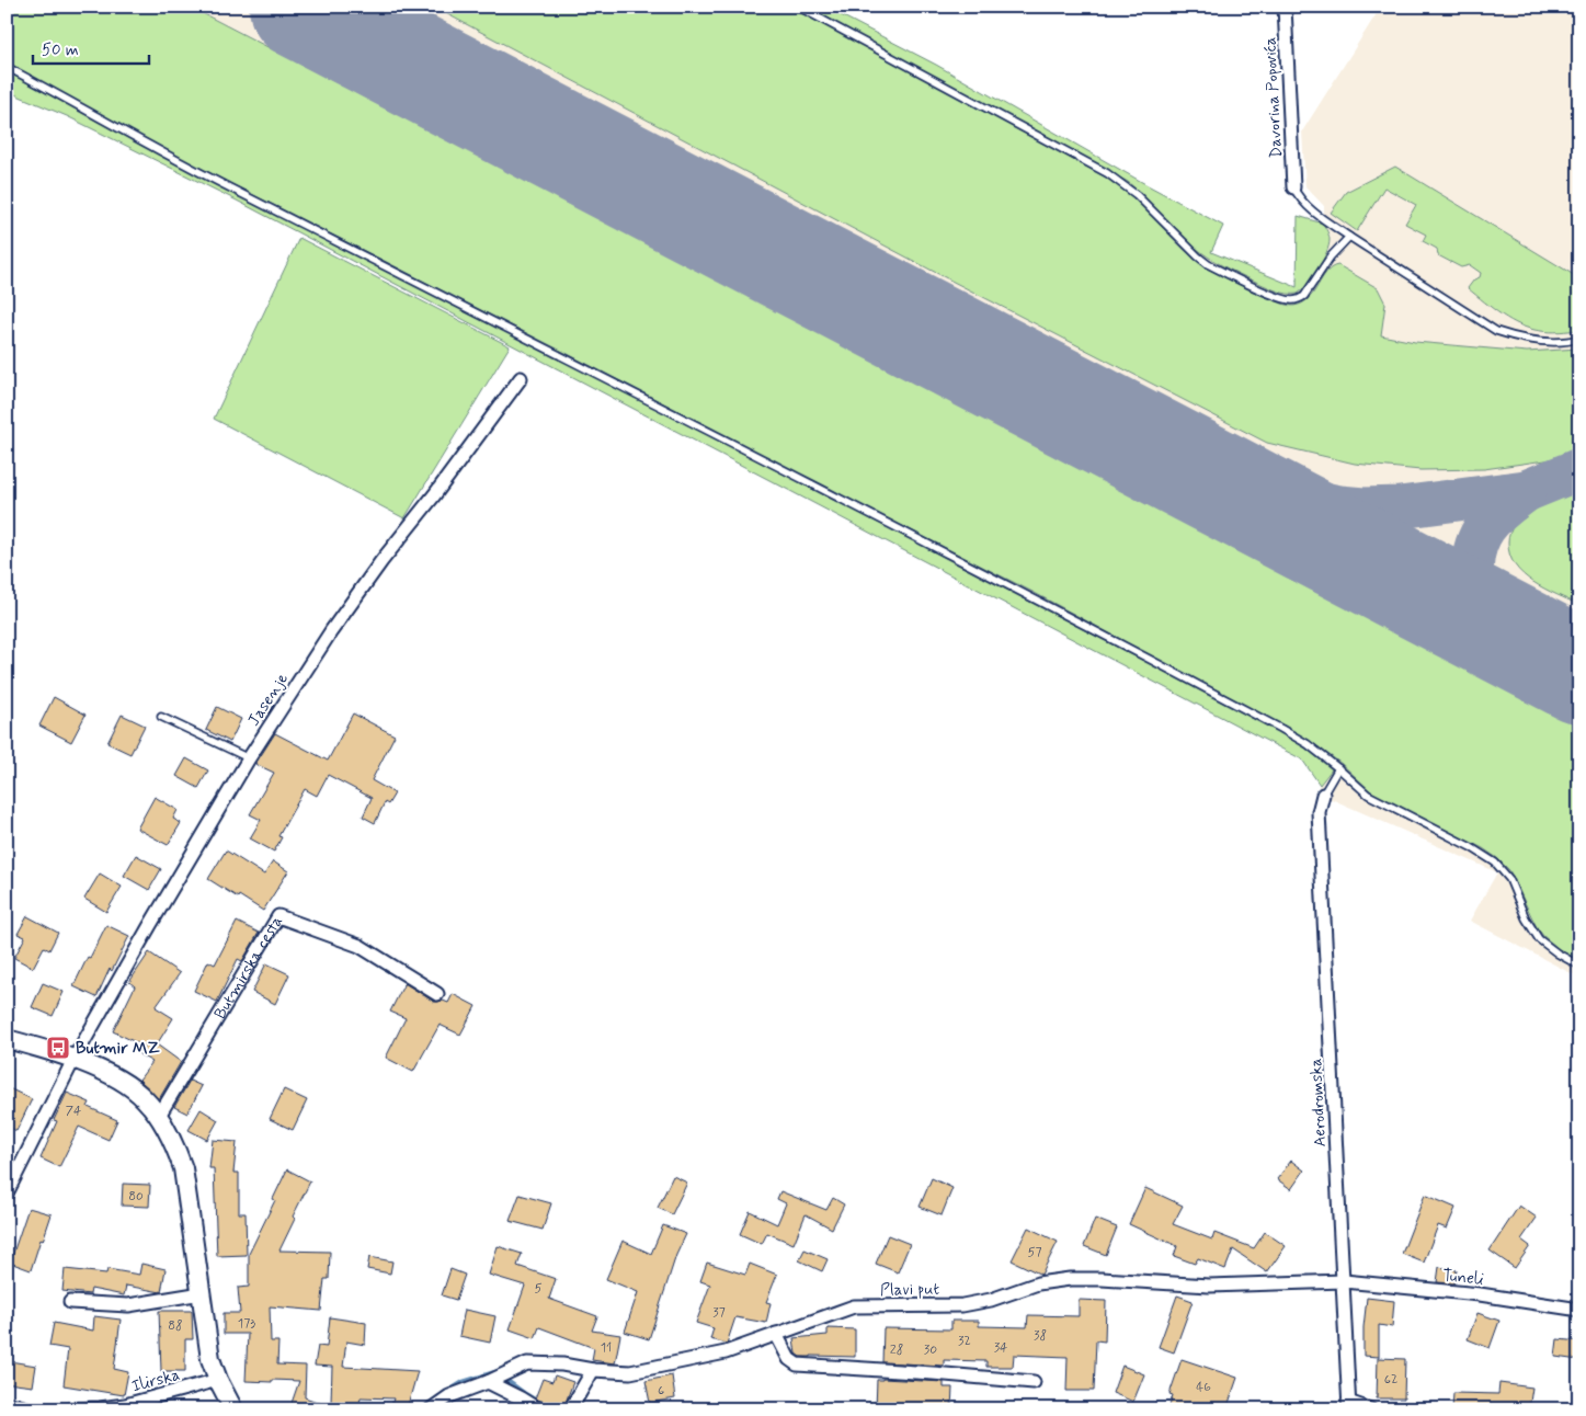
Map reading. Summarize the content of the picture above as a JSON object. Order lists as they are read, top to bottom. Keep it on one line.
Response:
{"streets":{"street":["Davorina Popovića","Jasenje","Butmirska cesta","Aerodromska","Tuneli","Plavi put","Ilirska"]},"crossings":[["Aerodromska","Tuneli"],["Aerodromska","Plavi put"],["Tuneli","Plavi put"]],"places":{"bus stop":["Butmir MZ"]},"house_numbers":["74","80","57","5","37","173","88","38","32","11","34","28","30","62","46","6"],"scale_bar":"50 m"}
